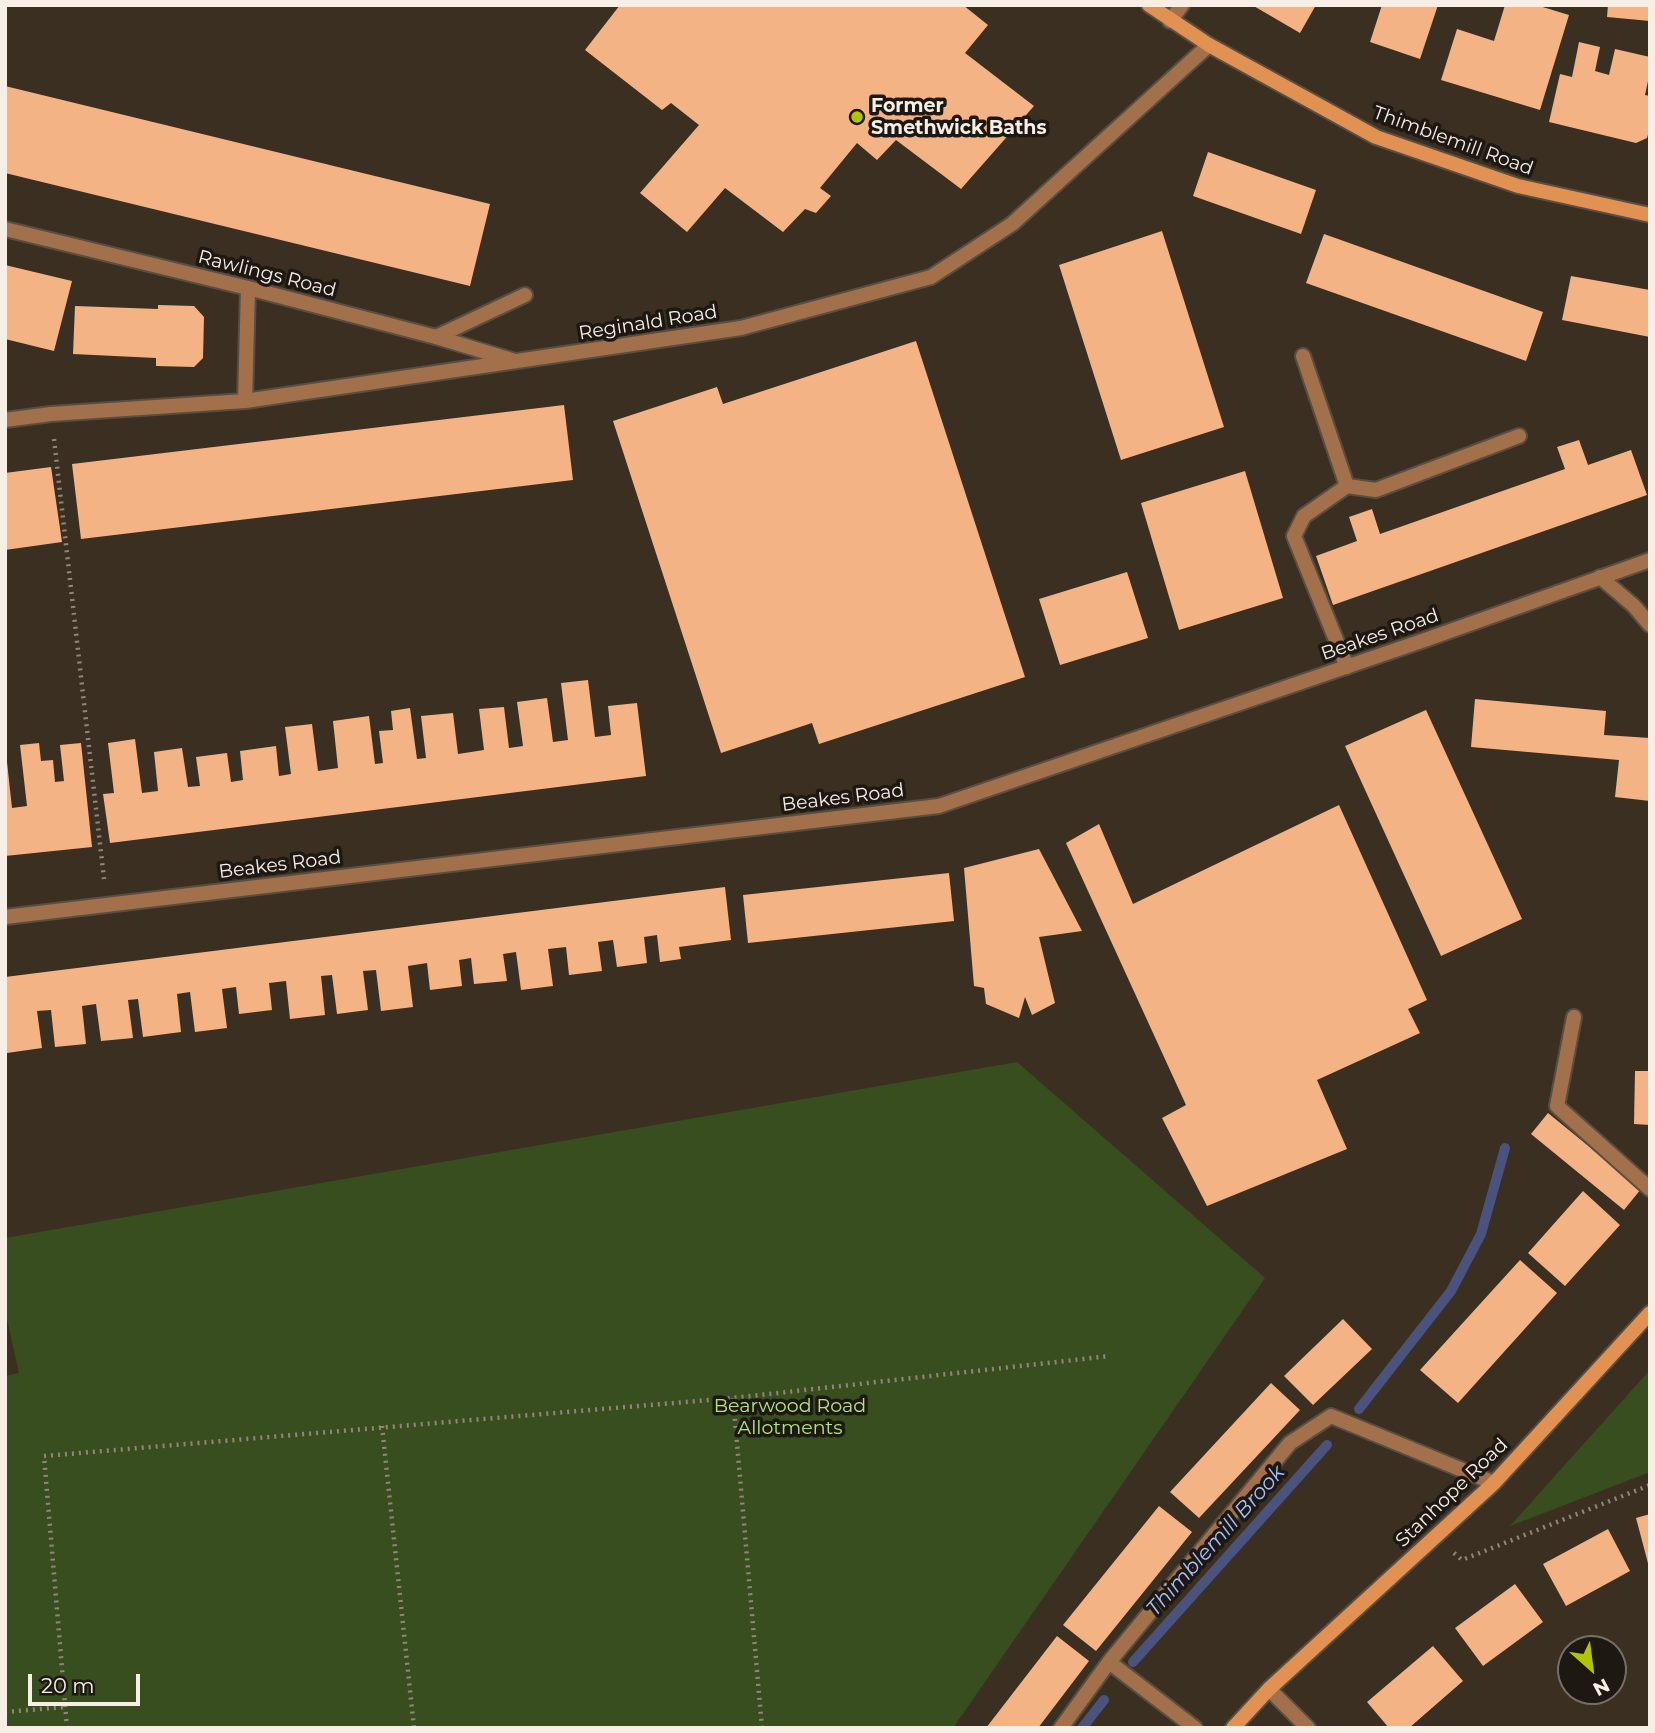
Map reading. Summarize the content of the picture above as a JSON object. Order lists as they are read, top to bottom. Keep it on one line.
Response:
{"streets":{"street":["Thimblemill Road","Rawlings Road","Reginald Road","Beakes Road","Stanhope Road"]},"crossings":[["Thimblemill Road","Reginald Road"],["Rawlings Road","Reginald Road"]],"water":["Thimblemill Brook"],"parks":["Bearwood Road Allotments"],"places":["Former Smethwick Baths"],"scale_bar":"20 m","north":"bottom right"}
